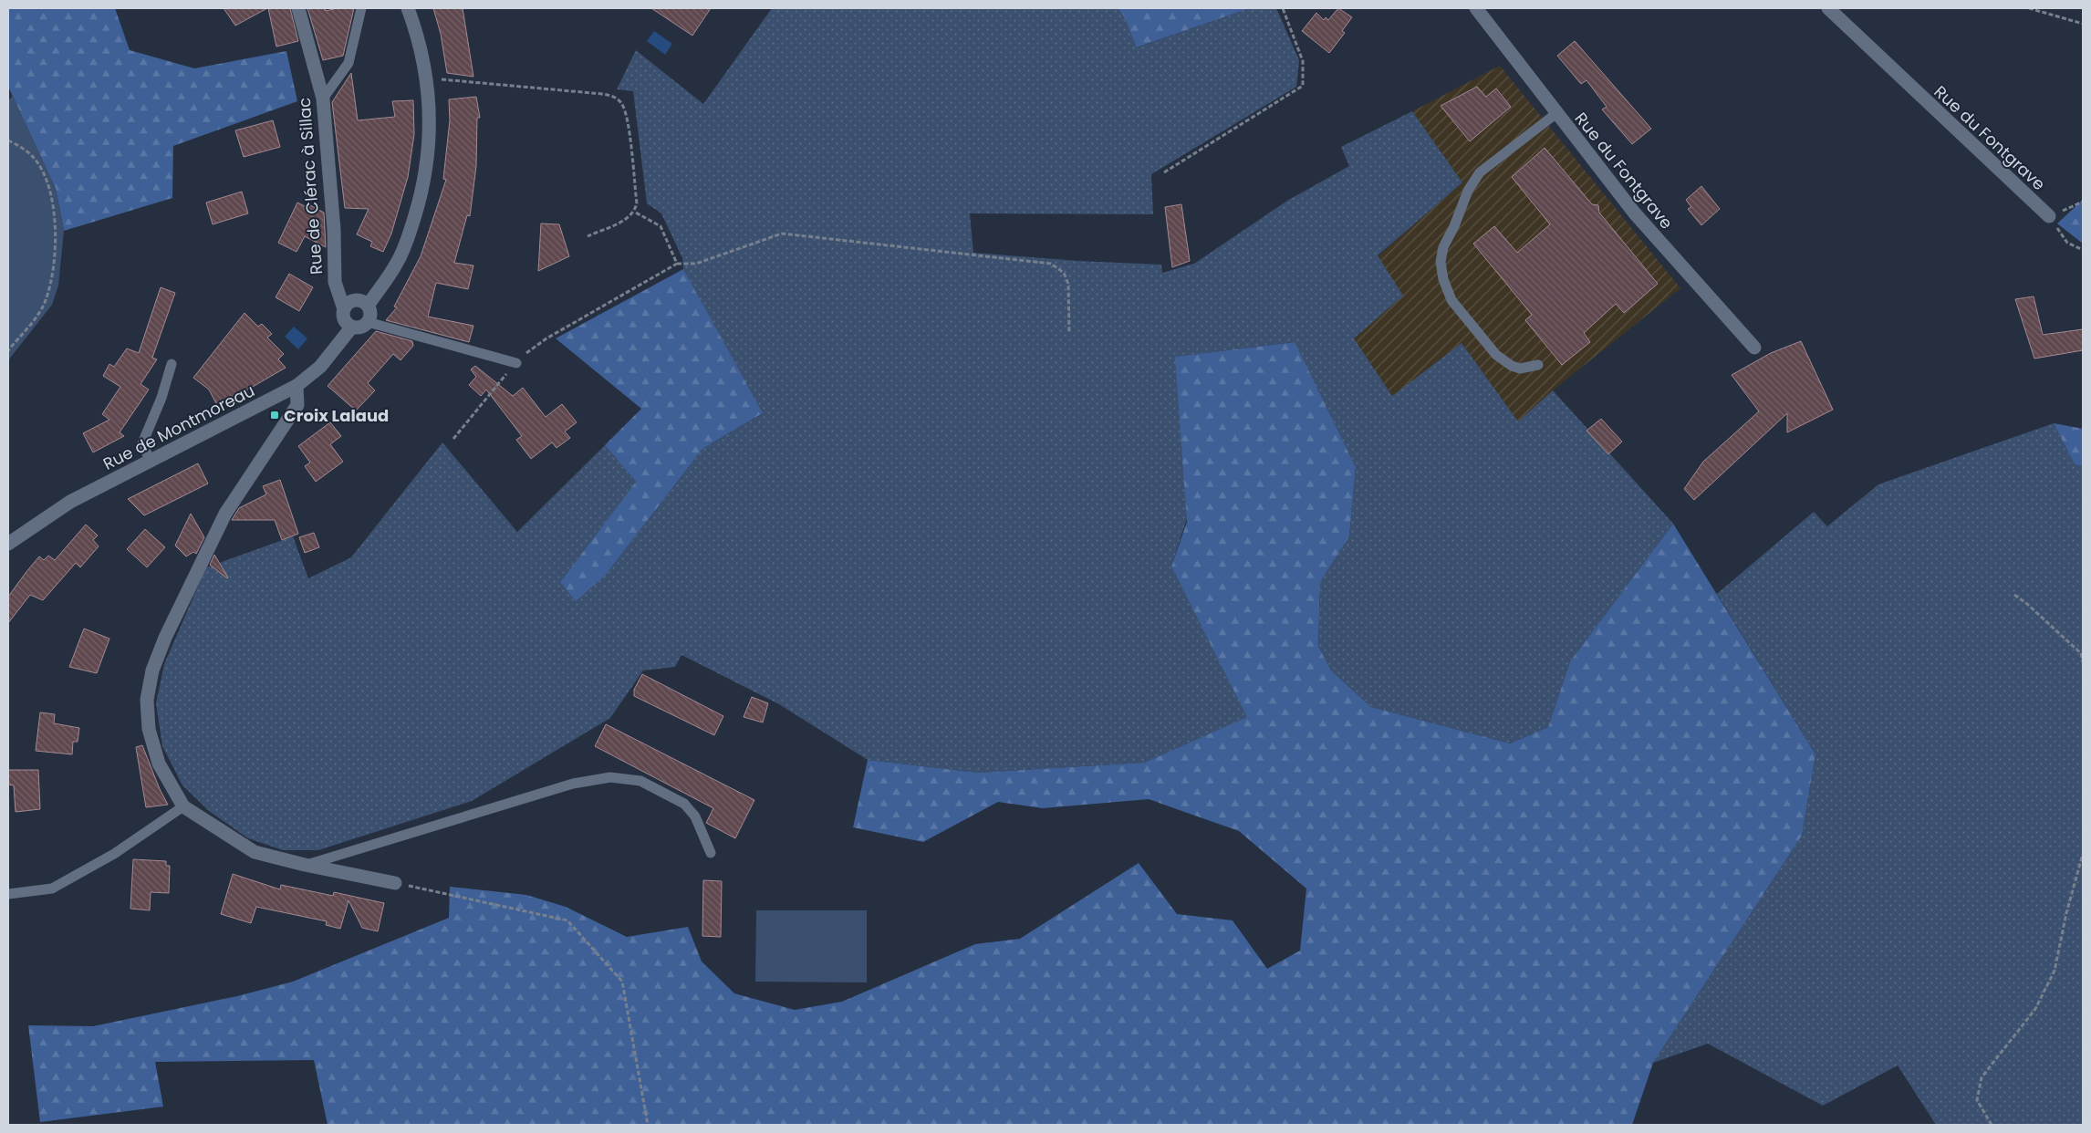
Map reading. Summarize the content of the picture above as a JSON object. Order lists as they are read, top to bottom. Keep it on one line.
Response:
{"streets":{"street":["Rue du Fontgrave","Rue de Clérac à Sillac","Rue de Montmoreau"]},"crossings":[["Rue de Clérac à Sillac","Rue de Montmoreau"]],"places":{"transit":["Croix Lalaud"]}}
